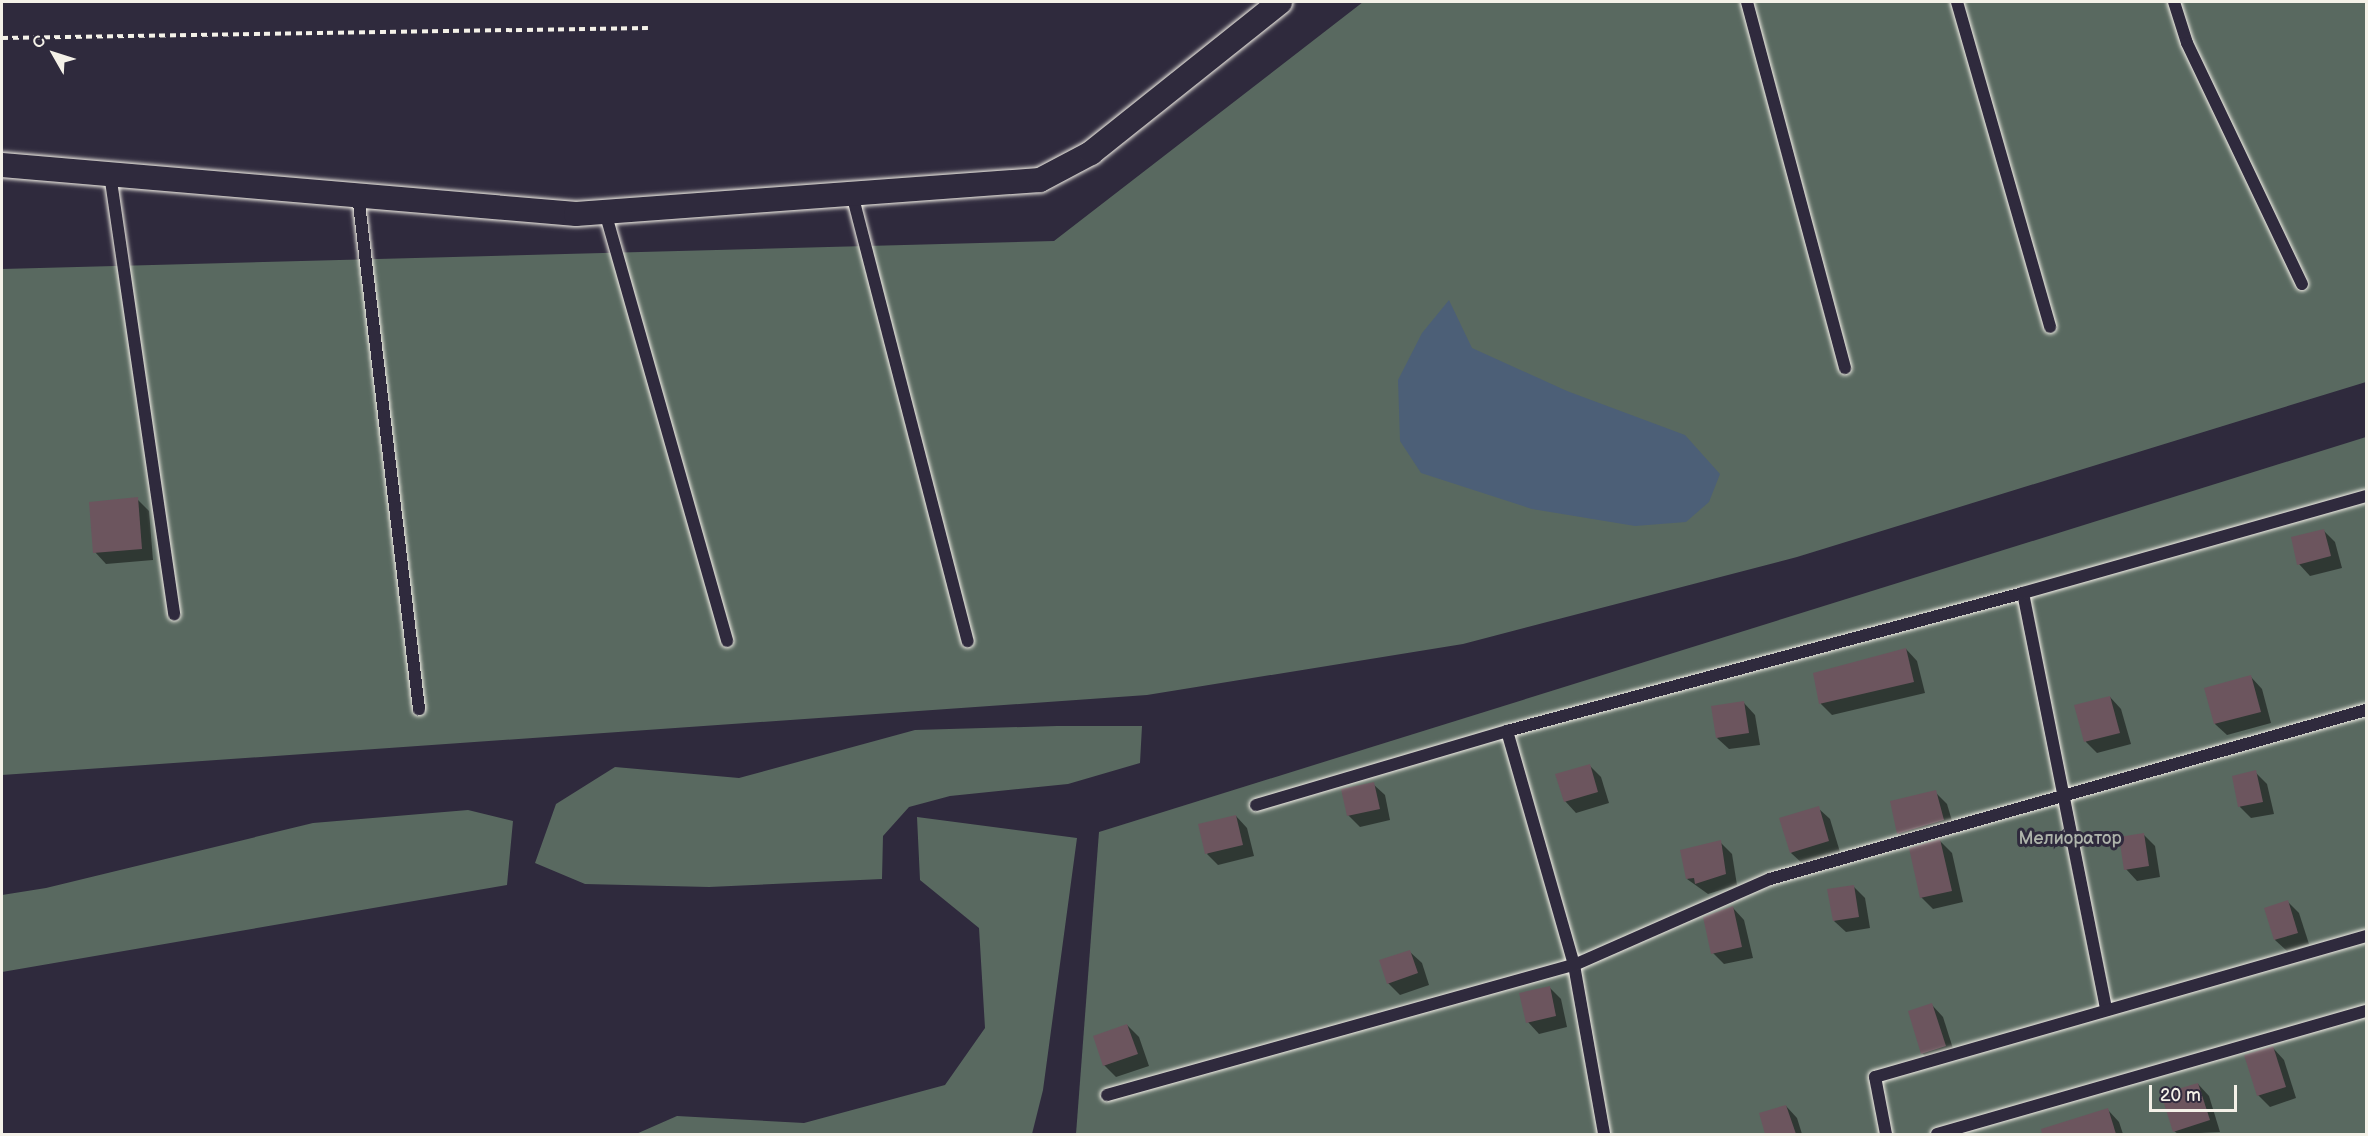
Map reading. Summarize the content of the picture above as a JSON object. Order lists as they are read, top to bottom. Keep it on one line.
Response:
{"parks":["Мелиоратор"],"scale_bar":"20 m","north":"top left"}
